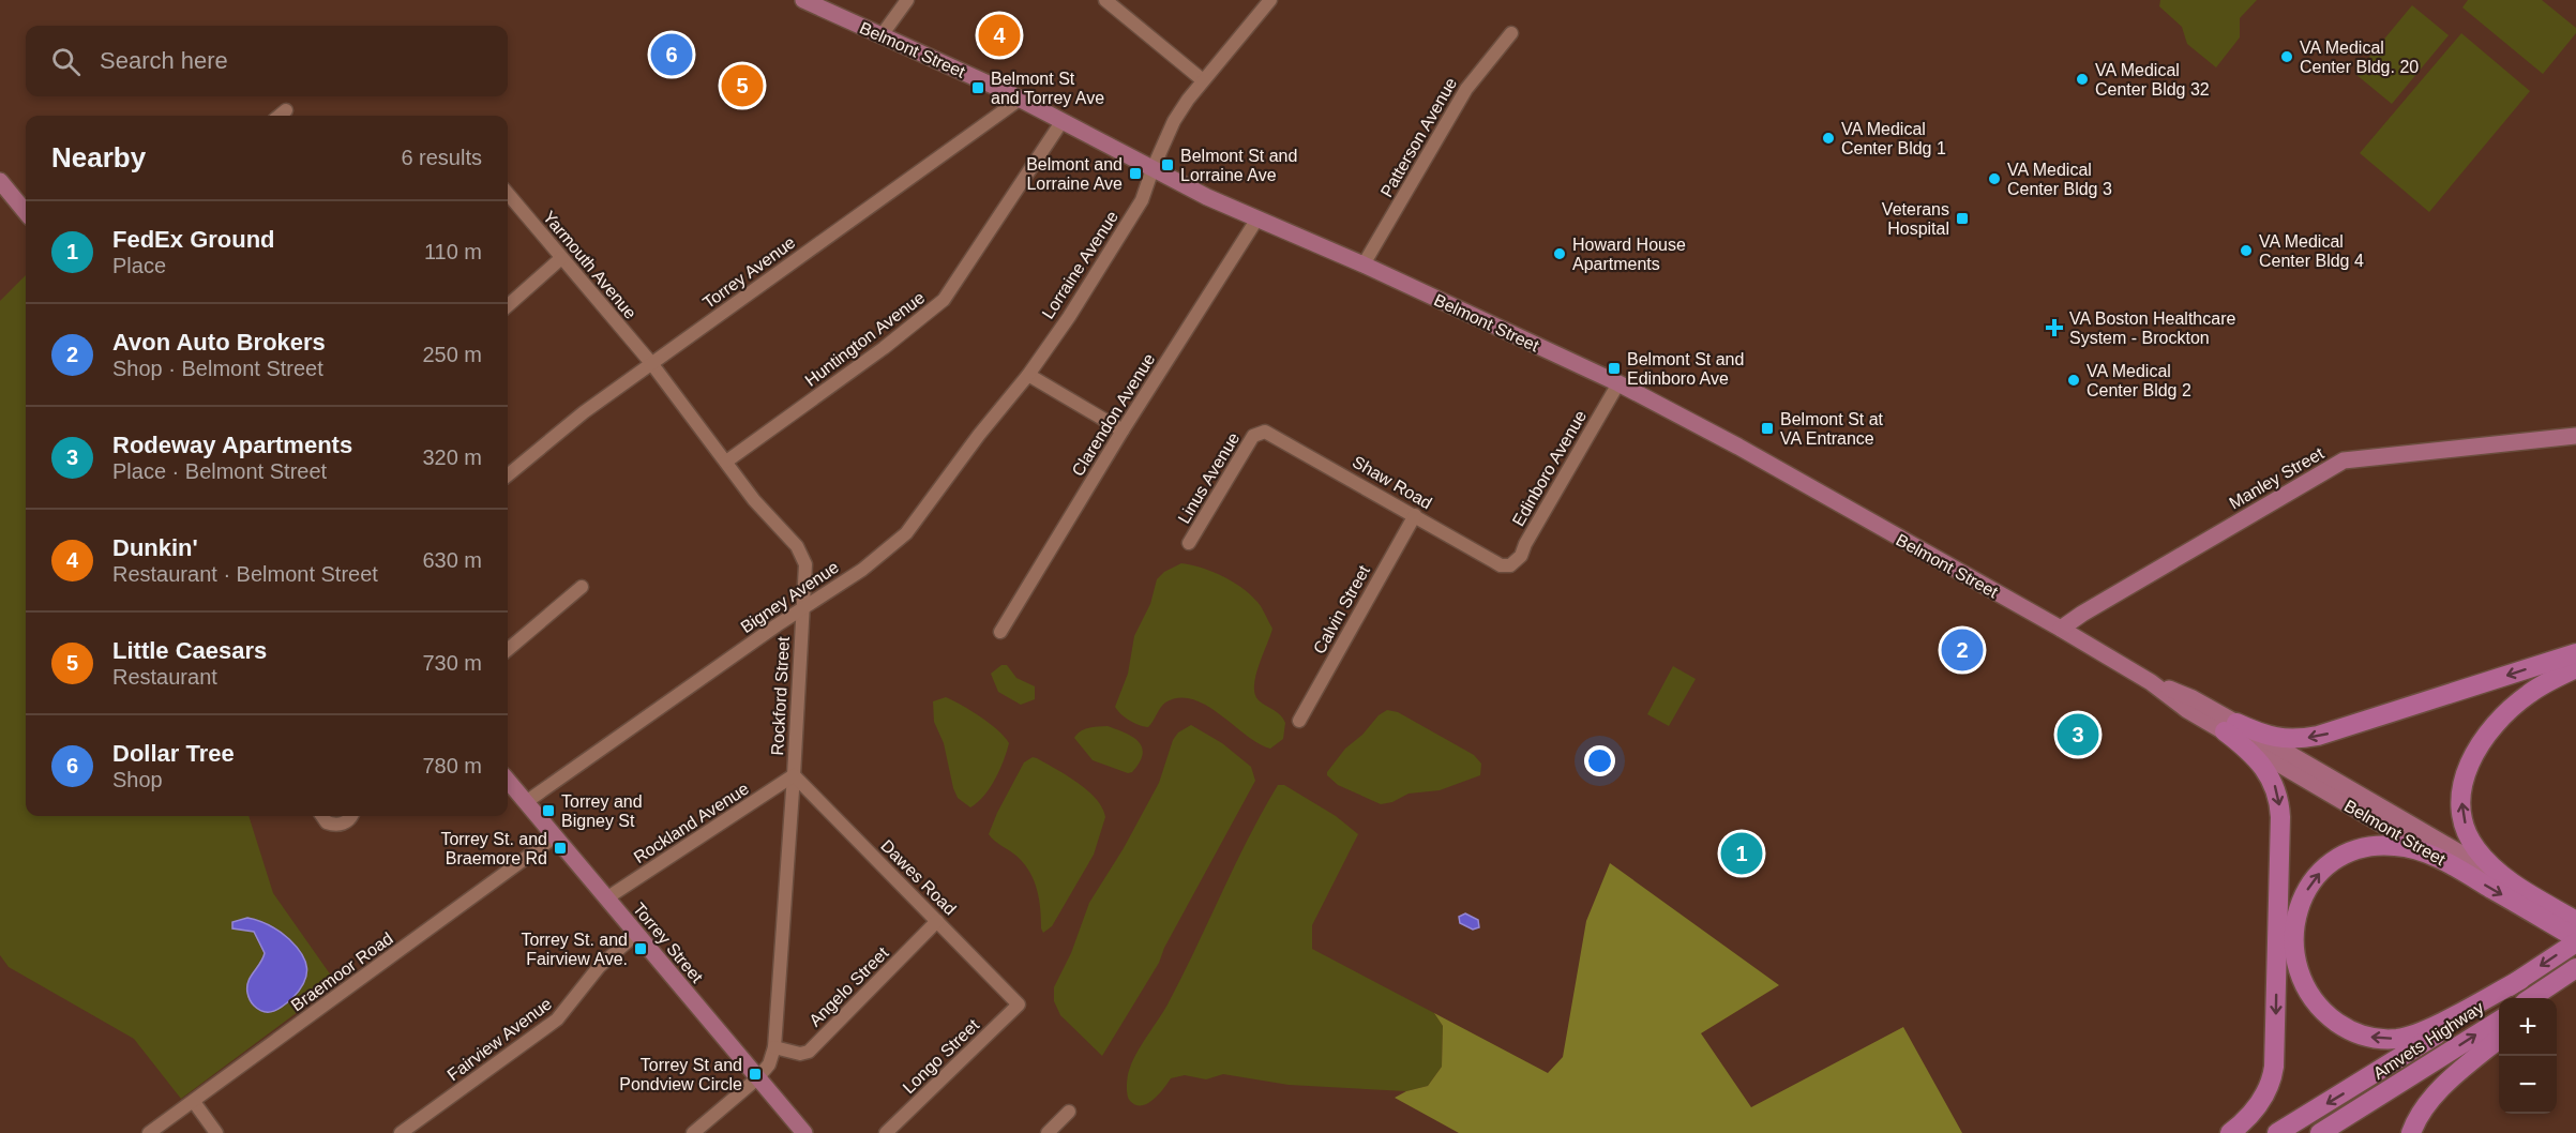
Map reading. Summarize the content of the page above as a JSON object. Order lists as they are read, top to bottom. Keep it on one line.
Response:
{"streets":{"highway":["Belmont Street","Amvets Highway"],"main road":["Manley Street","Torrey Street"],"street":["Patterson Avenue","Yarmouth Avenue","Lorraine Avenue","Torrey Avenue","Huntington Avenue","Clarendon Avenue","Edinboro Avenue","Linus Avenue","Shaw Road","Bigney Avenue","Calvin Street","Rockford Street","Rockland Avenue","Dawes Road","Braemoor Road","Angelo Street","Fairview Avenue","Longo Street"]},"crossings":[["Belmont Street","Patterson Avenue"],["Belmont Street","Lorraine Avenue"],["Belmont Street","Torrey Avenue"],["Belmont Street","Huntington Avenue"],["Belmont Street","Clarendon Avenue"],["Belmont Street","Edinboro Avenue"],["Belmont Street","Manley Street"],["Belmont Street","Amvets Highway"],["Yarmouth Avenue","Torrey Avenue"],["Yarmouth Avenue","Rockford Street"],["Lorraine Avenue","Bigney Avenue"],["Torrey Avenue","Rockford Street"],["Huntington Avenue","Rockford Street"],["Edinboro Avenue","Shaw Road"],["Linus Avenue","Shaw Road"],["Shaw Road","Calvin Street"],["Bigney Avenue","Rockford Street"],["Bigney Avenue","Torrey Street"],["Rockford Street","Rockland Avenue"],["Rockford Street","Dawes Road"],["Rockford Street","Torrey Street"],["Rockford Street","Angelo Street"],["Rockland Avenue","Dawes Road"],["Rockland Avenue","Torrey Street"],["Dawes Road","Angelo Street"],["Dawes Road","Longo Street"],["Torrey Street","Braemoor Road"],["Torrey Street","Fairview Avenue"]],"places":{"other":["VA Medical Center Bldg. 20","VA Medical Center Bldg 32","VA Medical Center Bldg 1","VA Medical Center Bldg 3","VA Medical Center Bldg 4","Howard House Apartments","VA Medical Center Bldg 2"],"transit":["Belmont St and Torrey Ave","Belmont St and Lorraine Ave","Belmont and Lorraine Ave","Veterans Hospital","Belmont St and Edinboro Ave","Belmont St at VA Entrance","Torrey and Bigney St","Torrey St. and Braemore Rd","Torrey St. and Fairview Ave.","Torrey St and Pondview Circle"],"health":["VA Boston Healthcare System - Brockton"]},"page":{"pins":["4","6","5","2","3","1"],"search":"Search here","heading":["Nearby","6 results"],"list":[{"mark":"1","name":"FedEx Ground","note":"Place","value":"110 m"},{"mark":"2","name":"Avon Auto Brokers","note":"Shop · Belmont Street","value":"250 m"},{"mark":"3","name":"Rodeway Apartments","note":"Place · Belmont Street","value":"320 m"},{"mark":"4","name":"Dunkin'","note":"Restaurant · Belmont Street","value":"630 m"},{"mark":"5","name":"Little Caesars","note":"Restaurant","value":"730 m"},{"mark":"6","name":"Dollar Tree","note":"Shop","value":"780 m"}],"map_buttons":["+","−"]}}
